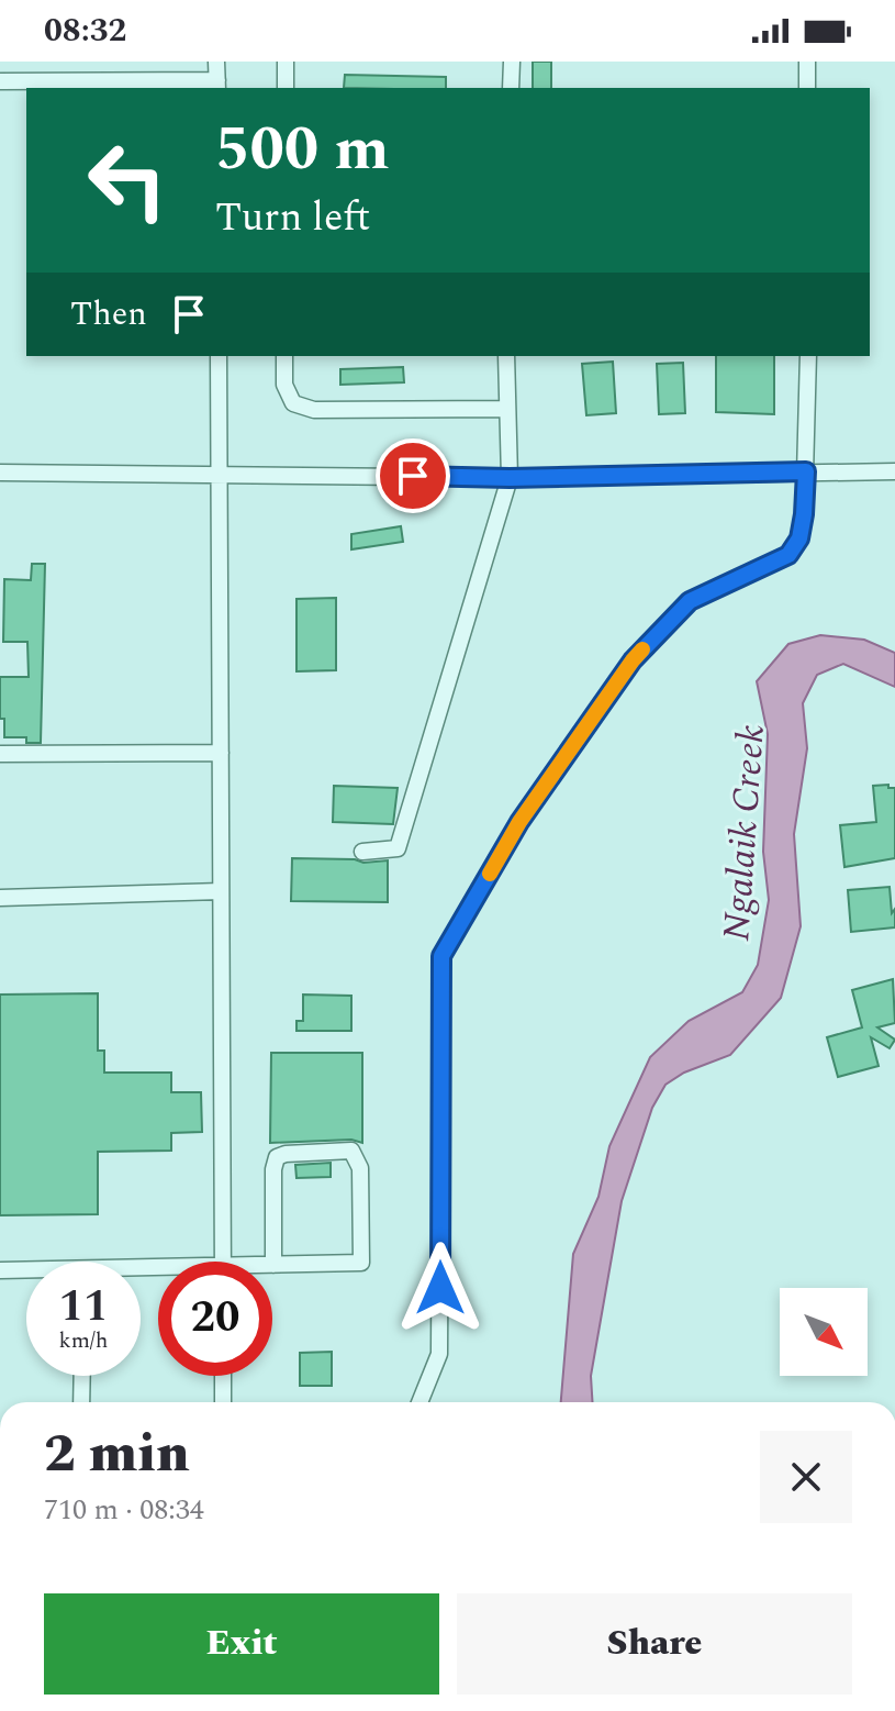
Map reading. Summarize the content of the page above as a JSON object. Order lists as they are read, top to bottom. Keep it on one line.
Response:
{"water":["Ngalaik Creek"],"north":"bottom right","page":{"status":"08:32","turn":["500 m","Turn left"],"then":"Then","speed":"11 km/h","limit":"20","heading":["2 min","710 m · 08:34"],"buttons":["Exit","Share"]}}
